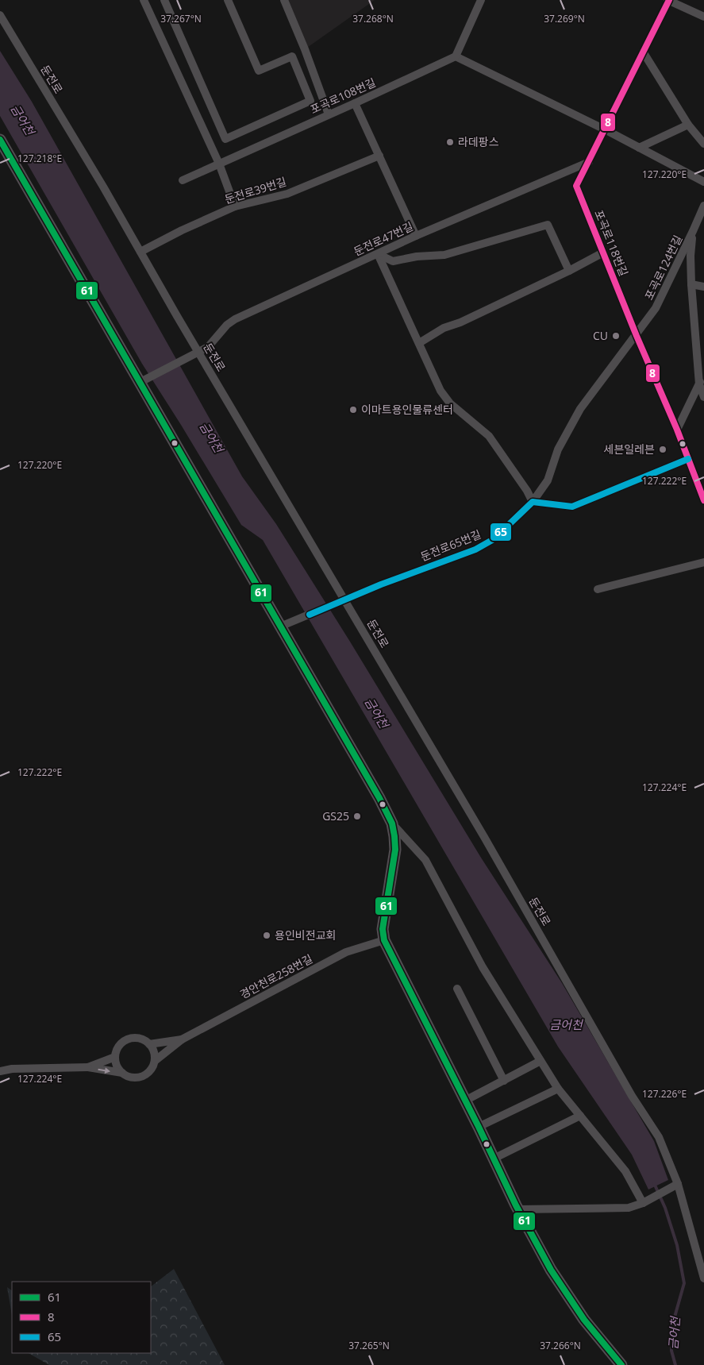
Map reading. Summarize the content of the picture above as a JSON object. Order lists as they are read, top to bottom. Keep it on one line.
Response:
{"streets":{"street":["둔전로","포곡로108번길","둔전로39번길","둔전로47번길","포곡로118번길","포곡로124번길","둔전로65번길","경안천로258번길"]},"crossings":[["둔전로","둔전로39번길"],["둔전로","둔전로47번길"],["둔전로","둔전로65번길"],["둔전로47번길","포곡로118번길"],["포곡로118번길","포곡로124번길"],["포곡로124번길","둔전로65번길"]],"water":["금어천"],"places":["라데팡스","CU","이마트용인물류센터","세븐일레븐","GS25","용인비전교회"],"lines":["transit line 8","transit line 61","transit line 65"],"legend":["61","8","65"],"coordinates":["37.267°N","37.268°N","37.269°N","127.218°E","127.220°E","127.222°E","127.224°E","127.226°E","37.265°N","37.266°N"]}
